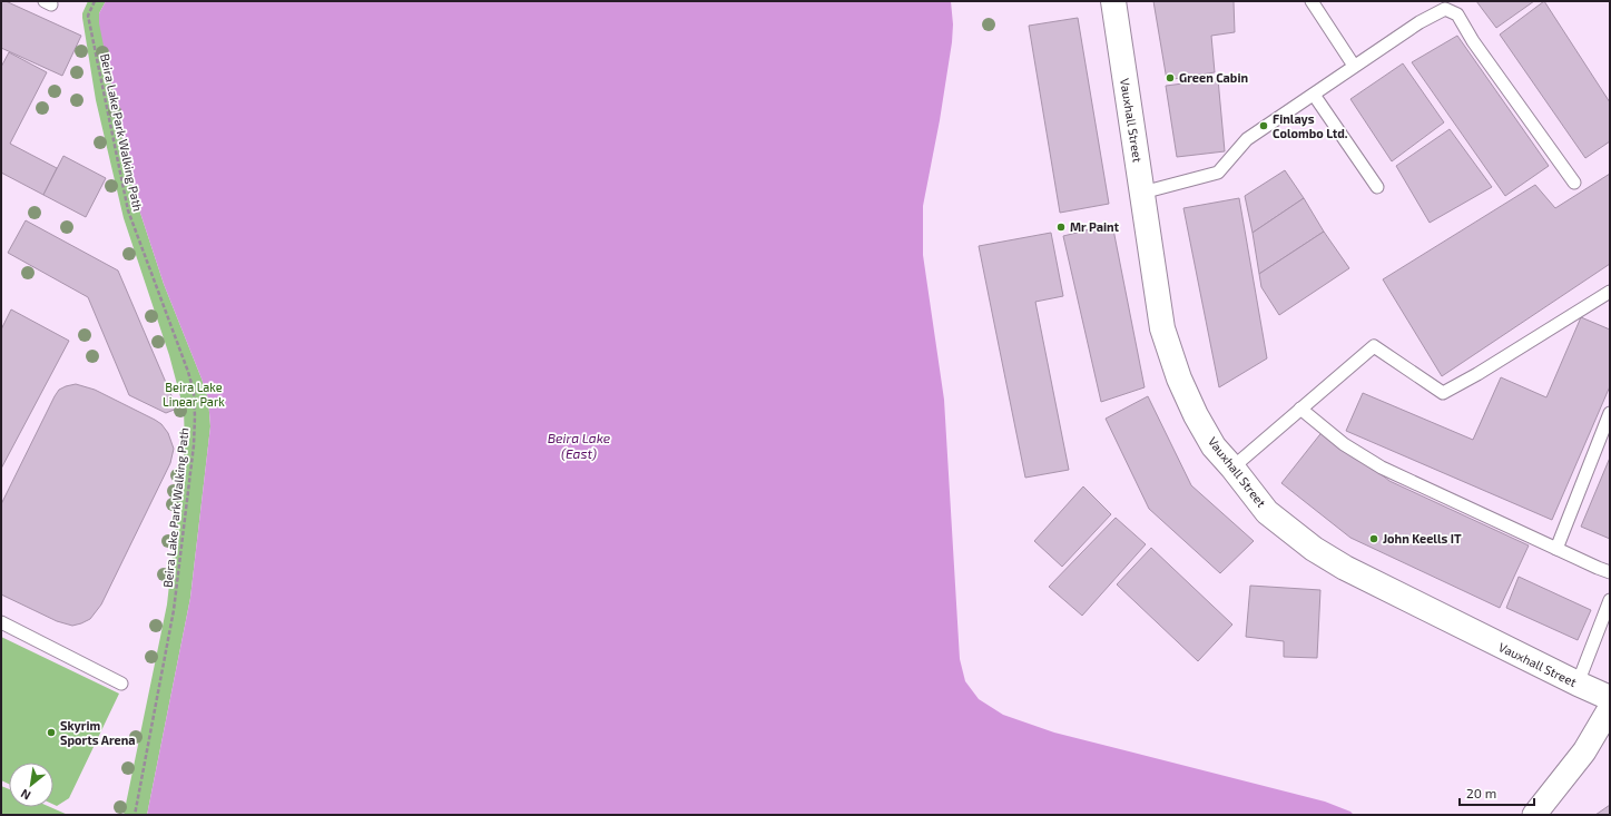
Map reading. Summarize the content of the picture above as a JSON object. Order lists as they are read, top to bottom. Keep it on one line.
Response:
{"streets":{"street":["Vauxhall Street"],"path":["Beira Lake Park Walking Path"]},"water":["Beira Lake (East)"],"parks":["Beira Lake Linear Park"],"places":["Green Cabin","Finlays Colombo Ltd.","Mr Paint","John Keells IT","Skyrim Sports Arena"],"scale_bar":"20 m","north":"bottom left"}
